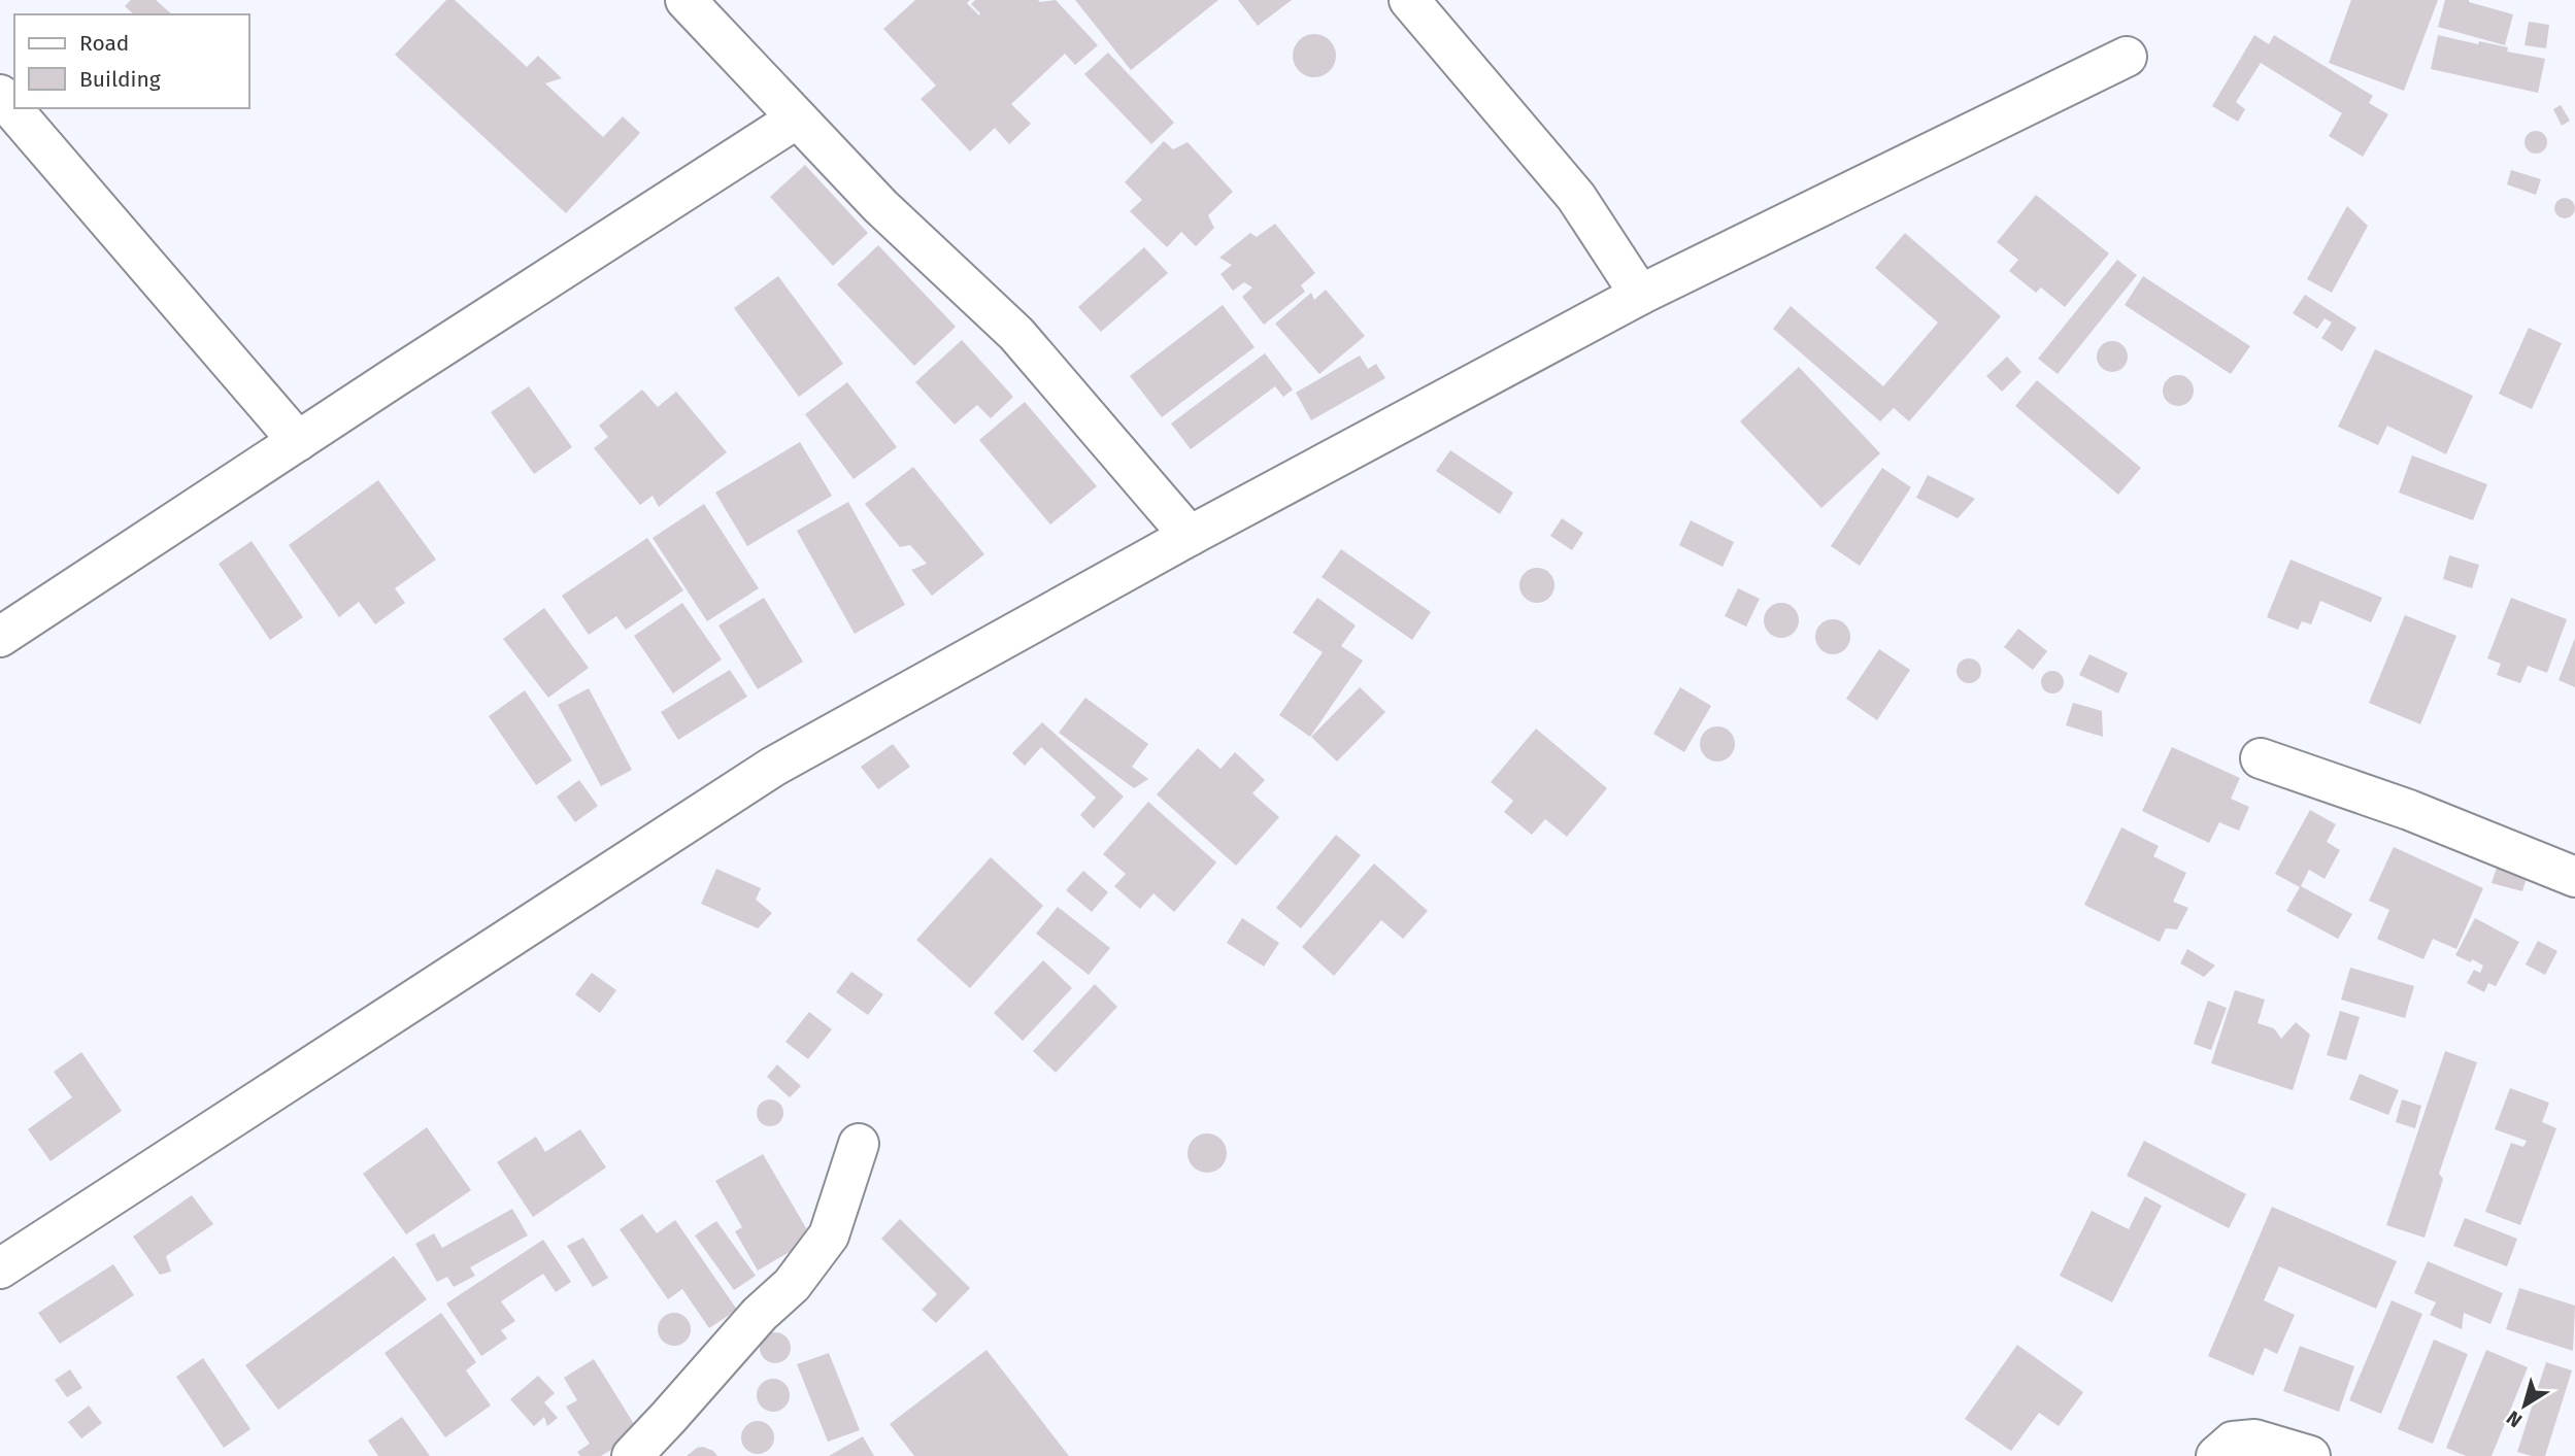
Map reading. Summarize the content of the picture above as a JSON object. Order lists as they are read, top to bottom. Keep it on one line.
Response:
{"legend":["Road","Building"],"north":"bottom left"}
